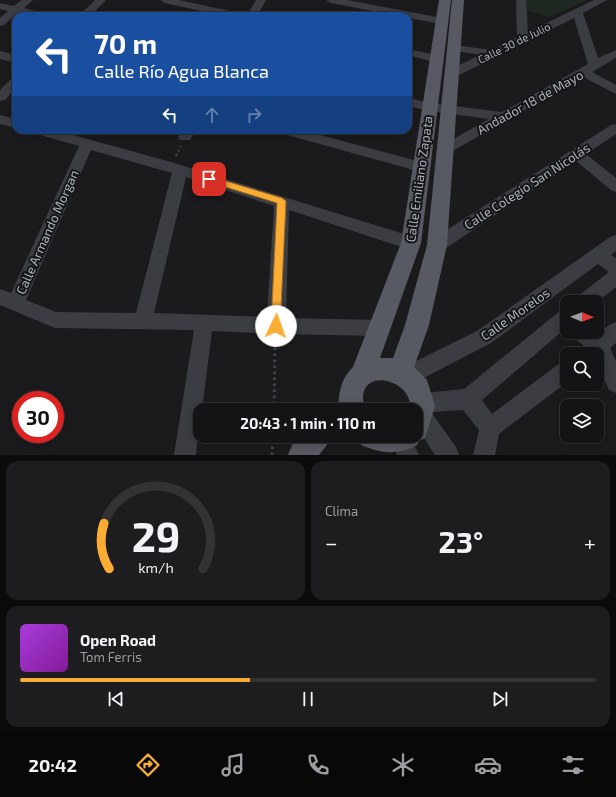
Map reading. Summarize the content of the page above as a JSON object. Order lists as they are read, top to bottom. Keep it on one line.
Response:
{"streets":{"main road":["Calle Emiliano Zapata"],"street":["Calle 30 de Julio","Andador 18 de Mayo","Calle Colegio San Nicolás","Calle Armando Morgan","Calle Morelos"]},"crossings":[["Calle 30 de Julio","Calle Emiliano Zapata"],["Andador 18 de Mayo","Calle Emiliano Zapata"],["Calle Emiliano Zapata","Calle Colegio San Nicolás"],["Calle Emiliano Zapata","Calle Morelos"]],"north":"right","page":{"turn":["70 m","Calle Río Agua Blanca"],"limit":"30","trip":"20:43 · 1 min · 110 m","tile":"Clima","heat":["−","23°","+"],"song":["Open Road","Tom Ferris"],"tabs":"20:42","gauge":["29","km/h"]}}
